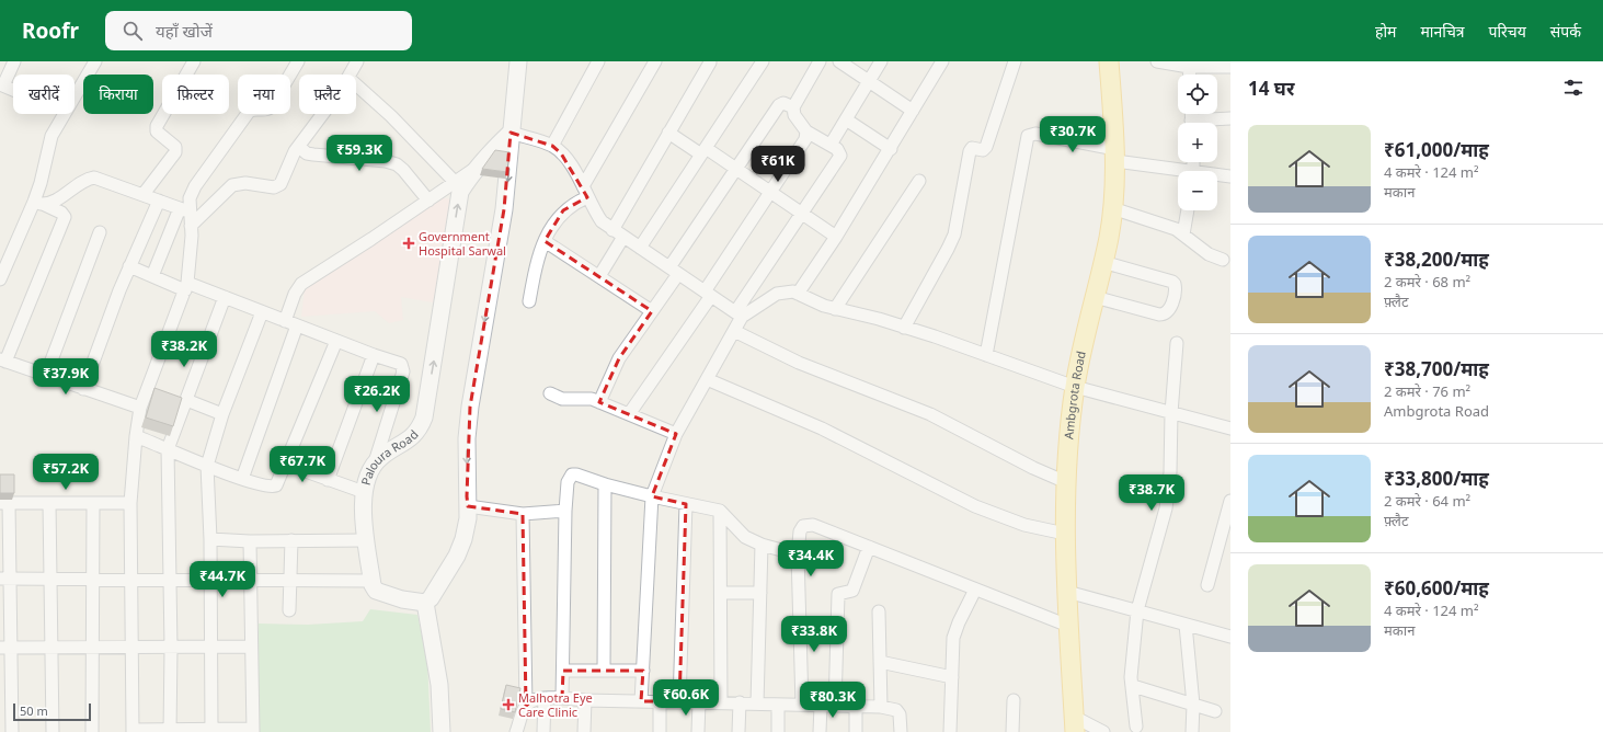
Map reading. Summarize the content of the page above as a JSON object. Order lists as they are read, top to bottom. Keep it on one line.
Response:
{"streets":{"main road":["Ambgrota Road","Paloura Road"]},"places":{"health":["Government Hospital Sarwal","Malhotra Eye Care Clinic"]},"scale_bar":"50 m","page":{"header":"Roofr","search":"यहाँ खोजें","nav":["होम","मानचित्र","परिचय","संपर्क"],"heading":"14 घर","map_buttons":["+","−"],"chip":["खरीदें","किराया","फ़िल्टर","नया","फ़्लैट"],"list":[{"name":"₹61,000/माह","note":"4 कमरे · 124 m² · मकान"},{"name":"₹38,200/माह","note":"2 कमरे · 68 m² · फ़्लैट"},{"name":"₹38,700/माह","note":"2 कमरे · 76 m² · Ambgrota Road"},{"name":"₹33,800/माह","note":"2 कमरे · 64 m² · फ़्लैट"},{"name":"₹60,600/माह","note":"4 कमरे · 124 m² · मकान"}],"price":["₹30.7K","₹59.3K","₹61K","₹38.2K","₹37.9K","₹26.2K","₹67.7K","₹57.2K","₹38.7K","₹34.4K","₹44.7K","₹33.8K","₹60.6K","₹80.3K"],"scale":"50 m"}}
